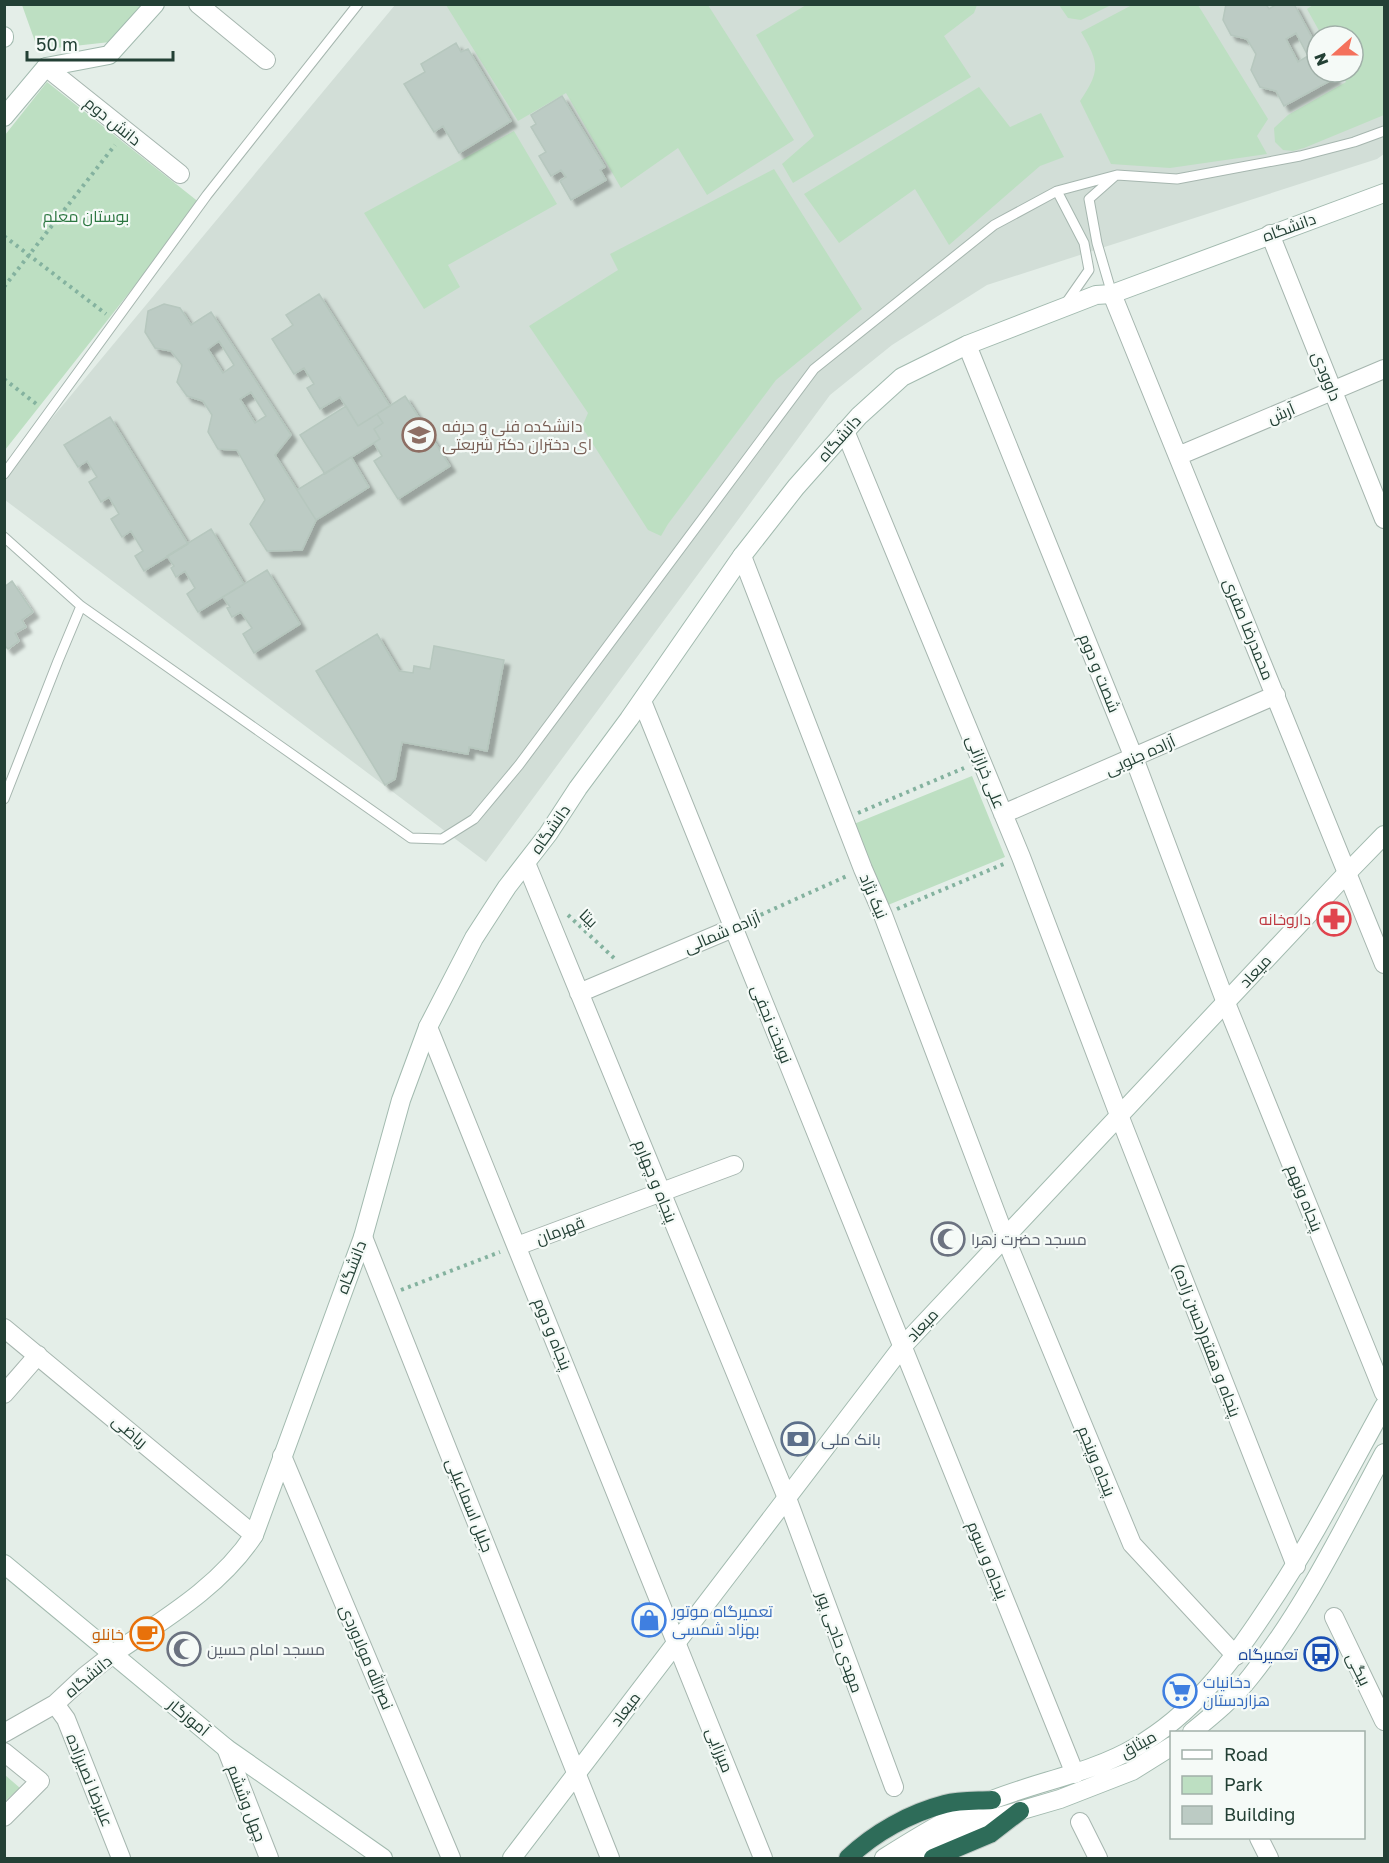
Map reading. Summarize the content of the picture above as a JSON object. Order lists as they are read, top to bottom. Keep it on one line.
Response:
{"streets":{"street":["دانش دوم","دانشگاه","داوودی","آرش","محمدرضا صفری","شصت و دوم","آزاده جنوبی","علی خرازانی","نیک نژاد","آزاده شمالی","میعاد","نوبخت نجفی","پنجاه و چهارم","پنجاه ونهم","قهرمان","پنجاه و دوم","(حسن زاده)پنجاه و هفتم","ریاضی","پنجاه وپنجم","جلیل اسماعیلی","پنجاه و سوم","مهدی حاجی پور","نصرالله مولاوردی","بیگی","آموزگار","میثاق","میرزایی","علیرضا نصیرزاده","چهل وششم"],"path":["بیتا"]},"crossings":[["دانشگاه","داوودی"],["دانشگاه","محمدرضا صفری"],["دانشگاه","شصت و دوم"],["دانشگاه","علی خرازانی"],["دانشگاه","نیک نژاد"],["دانشگاه","نوبخت نجفی"],["دانشگاه","پنجاه و چهارم"],["دانشگاه","پنجاه و دوم"],["دانشگاه","ریاضی"],["دانشگاه","جلیل اسماعیلی"],["دانشگاه","نصرالله مولاوردی"],["دانشگاه","آموزگار"],["دانشگاه","علیرضا نصیرزاده"],["داوودی","آرش"],["آرش","محمدرضا صفری"],["محمدرضا صفری","آزاده جنوبی"],["محمدرضا صفری","میعاد"],["شصت و دوم","آزاده جنوبی"],["شصت و دوم","میعاد"],["شصت و دوم","پنجاه ونهم"],["آزاده جنوبی","علی خرازانی"],["علی خرازانی","میعاد"],["علی خرازانی","(حسن زاده)پنجاه و هفتم"],["نیک نژاد","آزاده شمالی"],["نیک نژاد","میعاد"],["نیک نژاد","پنجاه وپنجم"],["بیتا","آزاده شمالی"],["آزاده شمالی","نوبخت نجفی"],["آزاده شمالی","پنجاه و چهارم"],["میعاد","نوبخت نجفی"],["میعاد","پنجاه و چهارم"],["میعاد","پنجاه ونهم"],["میعاد","پنجاه و دوم"],["میعاد","(حسن زاده)پنجاه و هفتم"],["میعاد","پنجاه وپنجم"],["میعاد","جلیل اسماعیلی"],["میعاد","پنجاه و سوم"],["میعاد","مهدی حاجی پور"],["میعاد","میرزایی"],["نوبخت نجفی","پنجاه و سوم"],["پنجاه و چهارم","قهرمان"],["پنجاه و چهارم","مهدی حاجی پور"],["قهرمان","پنجاه و دوم"],["قهرمان","جلیل اسماعیلی"],["پنجاه و دوم","میرزایی"],["(حسن زاده)پنجاه و هفتم","میثاق"],["پنجاه وپنجم","میثاق"],["پنجاه و سوم","میثاق"],["آموزگار","چهل وششم"]],"parks":["بوستان معلم"],"places":{"school or university":["دانشکده فنی و حرفه ای دختران دکتر شریعتی"],"pharmacy":["داروخانه"],"mosque":["مسجد حضرت زهرا","مسجد امام حسین"],"bank":["بانک ملی"],"shop":["تعمیرگاه موتور بهزاد شمسی"],"cafe":["خانلو"],"bus stop":["تعمیرگاه"],"supermarket":["دخانیات هزاردستان"]},"legend":["Road","Park","Building"],"scale_bar":"50 m","north":"left"}
